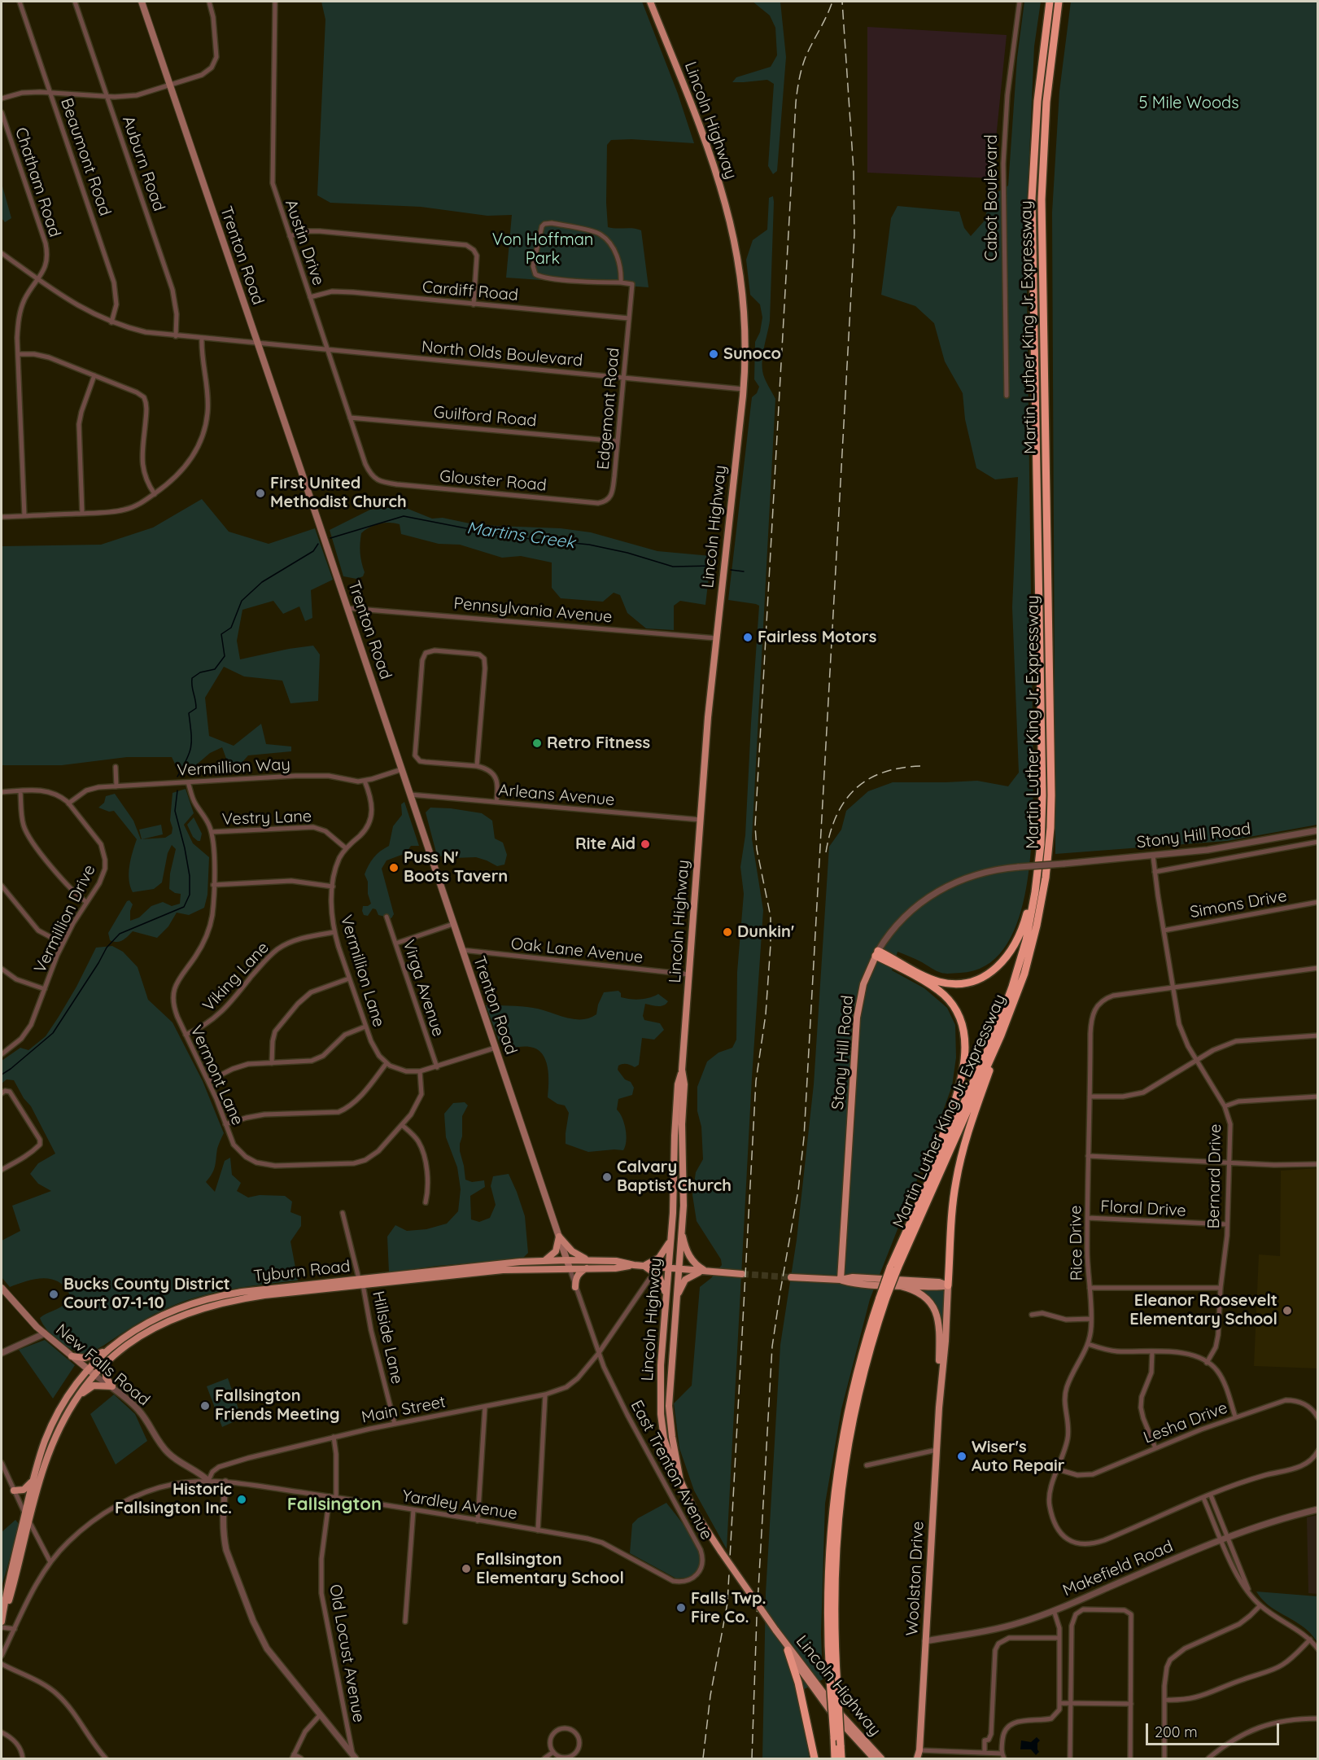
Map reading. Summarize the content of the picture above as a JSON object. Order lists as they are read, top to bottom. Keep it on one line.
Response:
{"streets":{"highway":["Martin Luther King Jr. Expressway"],"main road":["Lincoln Highway","Trenton Road","Stony Hill Road","Tyburn Road","New Falls Road","Woolston Drive"],"street":["Beaumont Road","Auburn Road","Chatham Road","Cabot Boulevard","Austin Drive","Cardiff Road","North Olds Boulevard","Edgemont Road","Guilford Road","Glouster Road","Pennsylvania Avenue","Vermillion Way","Arleans Avenue","Vestry Lane","Simons Drive","Vermillion Drive","Oak Lane Avenue","Vermillion Lane","Viking Lane","Virga Avenue","Vermont Lane","Bernard Drive","Floral Drive","Rice Drive","Hillside Lane","Main Street","Lesha Drive","East Trenton Avenue","Yardley Avenue","Makefield Road","Old Locust Avenue"]},"crossings":[["Lincoln Highway","North Olds Boulevard"],["Lincoln Highway","Pennsylvania Avenue"],["Lincoln Highway","Arleans Avenue"],["Lincoln Highway","Oak Lane Avenue"],["Lincoln Highway","Tyburn Road"],["Beaumont Road","North Olds Boulevard"],["Auburn Road","North Olds Boulevard"],["Chatham Road","North Olds Boulevard"],["Austin Drive","Cardiff Road"],["Austin Drive","North Olds Boulevard"],["Austin Drive","Guilford Road"],["Austin Drive","Glouster Road"],["Trenton Road","North Olds Boulevard"],["Trenton Road","Pennsylvania Avenue"],["Trenton Road","Vermillion Way"],["Trenton Road","Arleans Avenue"],["Trenton Road","Oak Lane Avenue"],["Trenton Road","Tyburn Road"],["Trenton Road","East Trenton Avenue"],["Cardiff Road","Edgemont Road"],["North Olds Boulevard","Edgemont Road"],["Edgemont Road","Guilford Road"],["Edgemont Road","Glouster Road"],["Vermillion Way","Vermillion Drive"],["Vermillion Way","Vermillion Lane"],["Vermillion Way","Vermont Lane"],["Vestry Lane","Vermillion Lane"],["Vestry Lane","Vermont Lane"],["Stony Hill Road","Bernard Drive"],["Stony Hill Road","Woolston Drive"],["Simons Drive","Bernard Drive"],["Vermillion Lane","Viking Lane"],["Viking Lane","Vermont Lane"],["Bernard Drive","Floral Drive"],["Bernard Drive","Rice Drive"],["Floral Drive","Rice Drive"],["Rice Drive","Lesha Drive"],["Tyburn Road","Hillside Lane"],["Tyburn Road","New Falls Road"],["Tyburn Road","East Trenton Avenue"],["Hillside Lane","Main Street"],["New Falls Road","Main Street"],["New Falls Road","Yardley Avenue"],["Main Street","East Trenton Avenue"],["Main Street","Yardley Avenue"],["East Trenton Avenue","Yardley Avenue"],["Yardley Avenue","Old Locust Avenue"],["Makefield Road","Woolston Drive"]],"districts":["Fallsington"],"water":["Martins Creek"],"parks":["5 Mile Woods","Von Hoffman Park"],"places":["Sunoco","First United Methodist Church","Fairless Motors","Retro Fitness","Rite Aid","Puss N' Boots Tavern","Dunkin'","Calvary Baptist Church","Bucks County District Court 07-1-10","Eleanor Roosevelt Elementary School","Fallsington Friends Meeting","Wiser's Auto Repair","Historic Fallsington Inc.","Fallsington Elementary School","Falls Twp. Fire Co."],"scale_bar":"200 m"}
